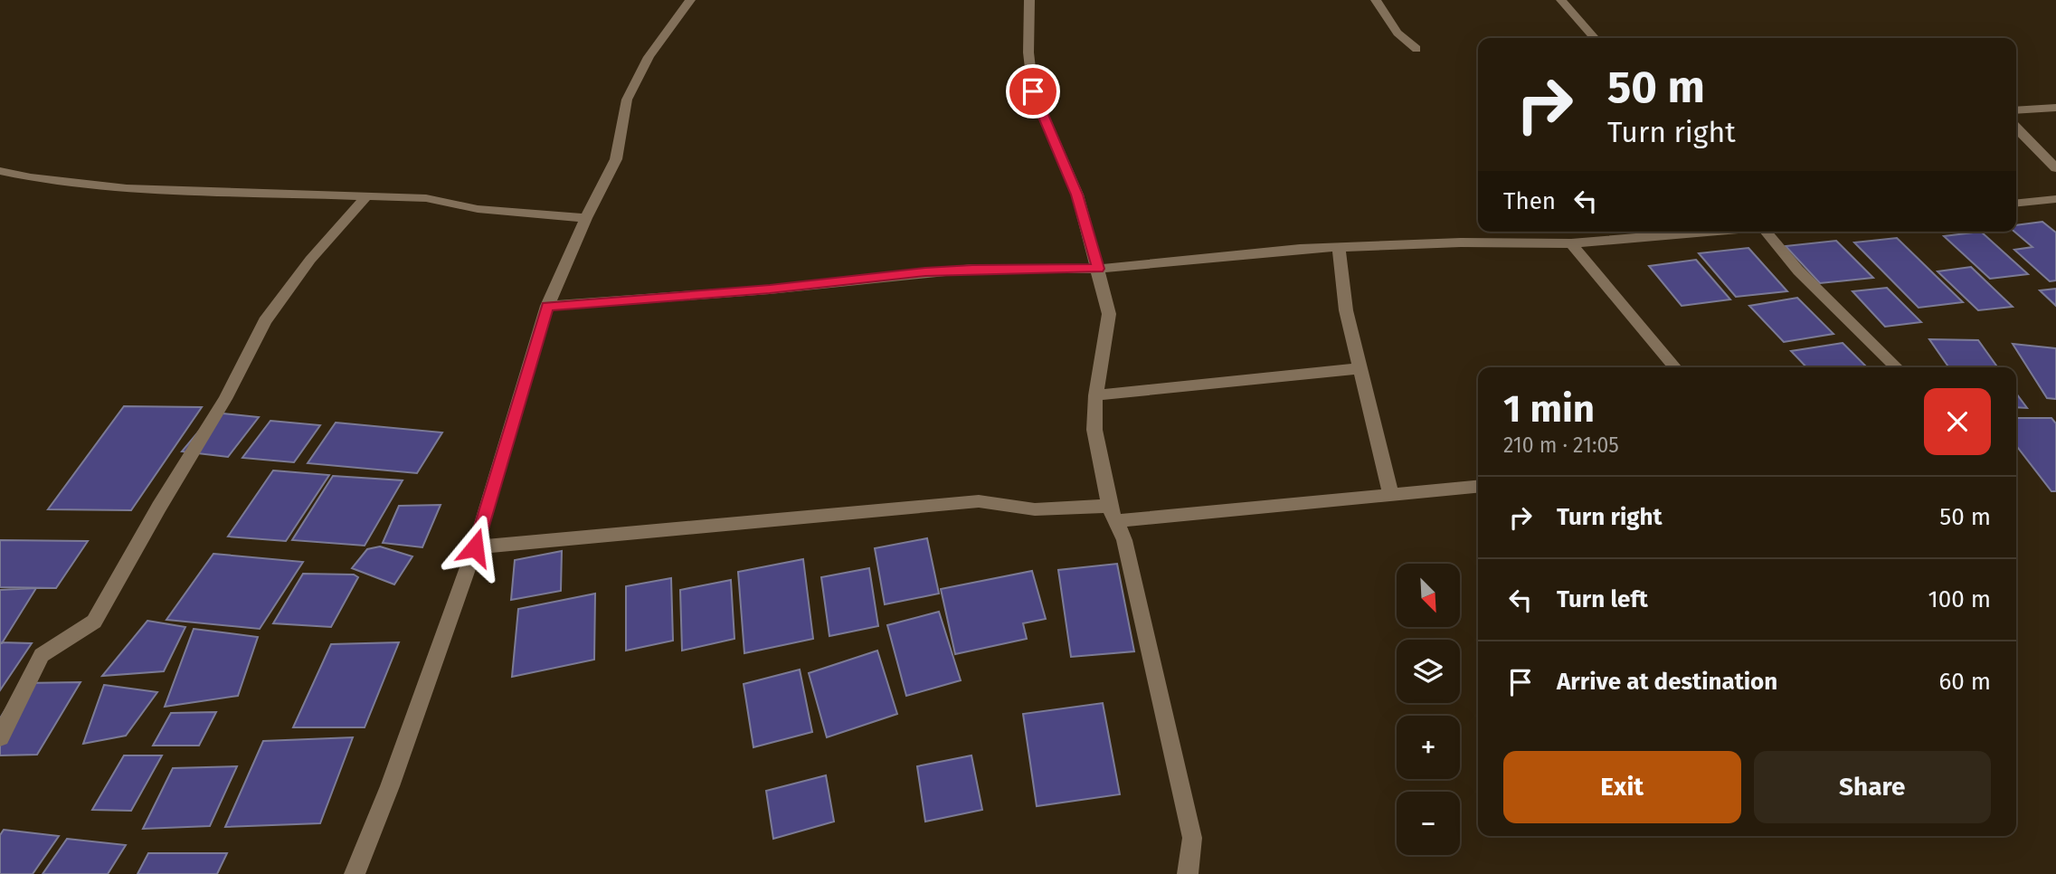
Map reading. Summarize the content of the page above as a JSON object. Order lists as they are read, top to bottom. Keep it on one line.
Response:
{"north":"bottom right","page":{"turn":["50 m","Turn right"],"then":"Then","heading":["1 min","210 m · 21:05"],"list":[{"name":"Turn right","value":"50 m"},{"name":"Turn left","value":"100 m"},{"name":"Arrive at destination","value":"60 m"}],"map_buttons":["+","−"],"buttons":["Exit","Share"]}}
